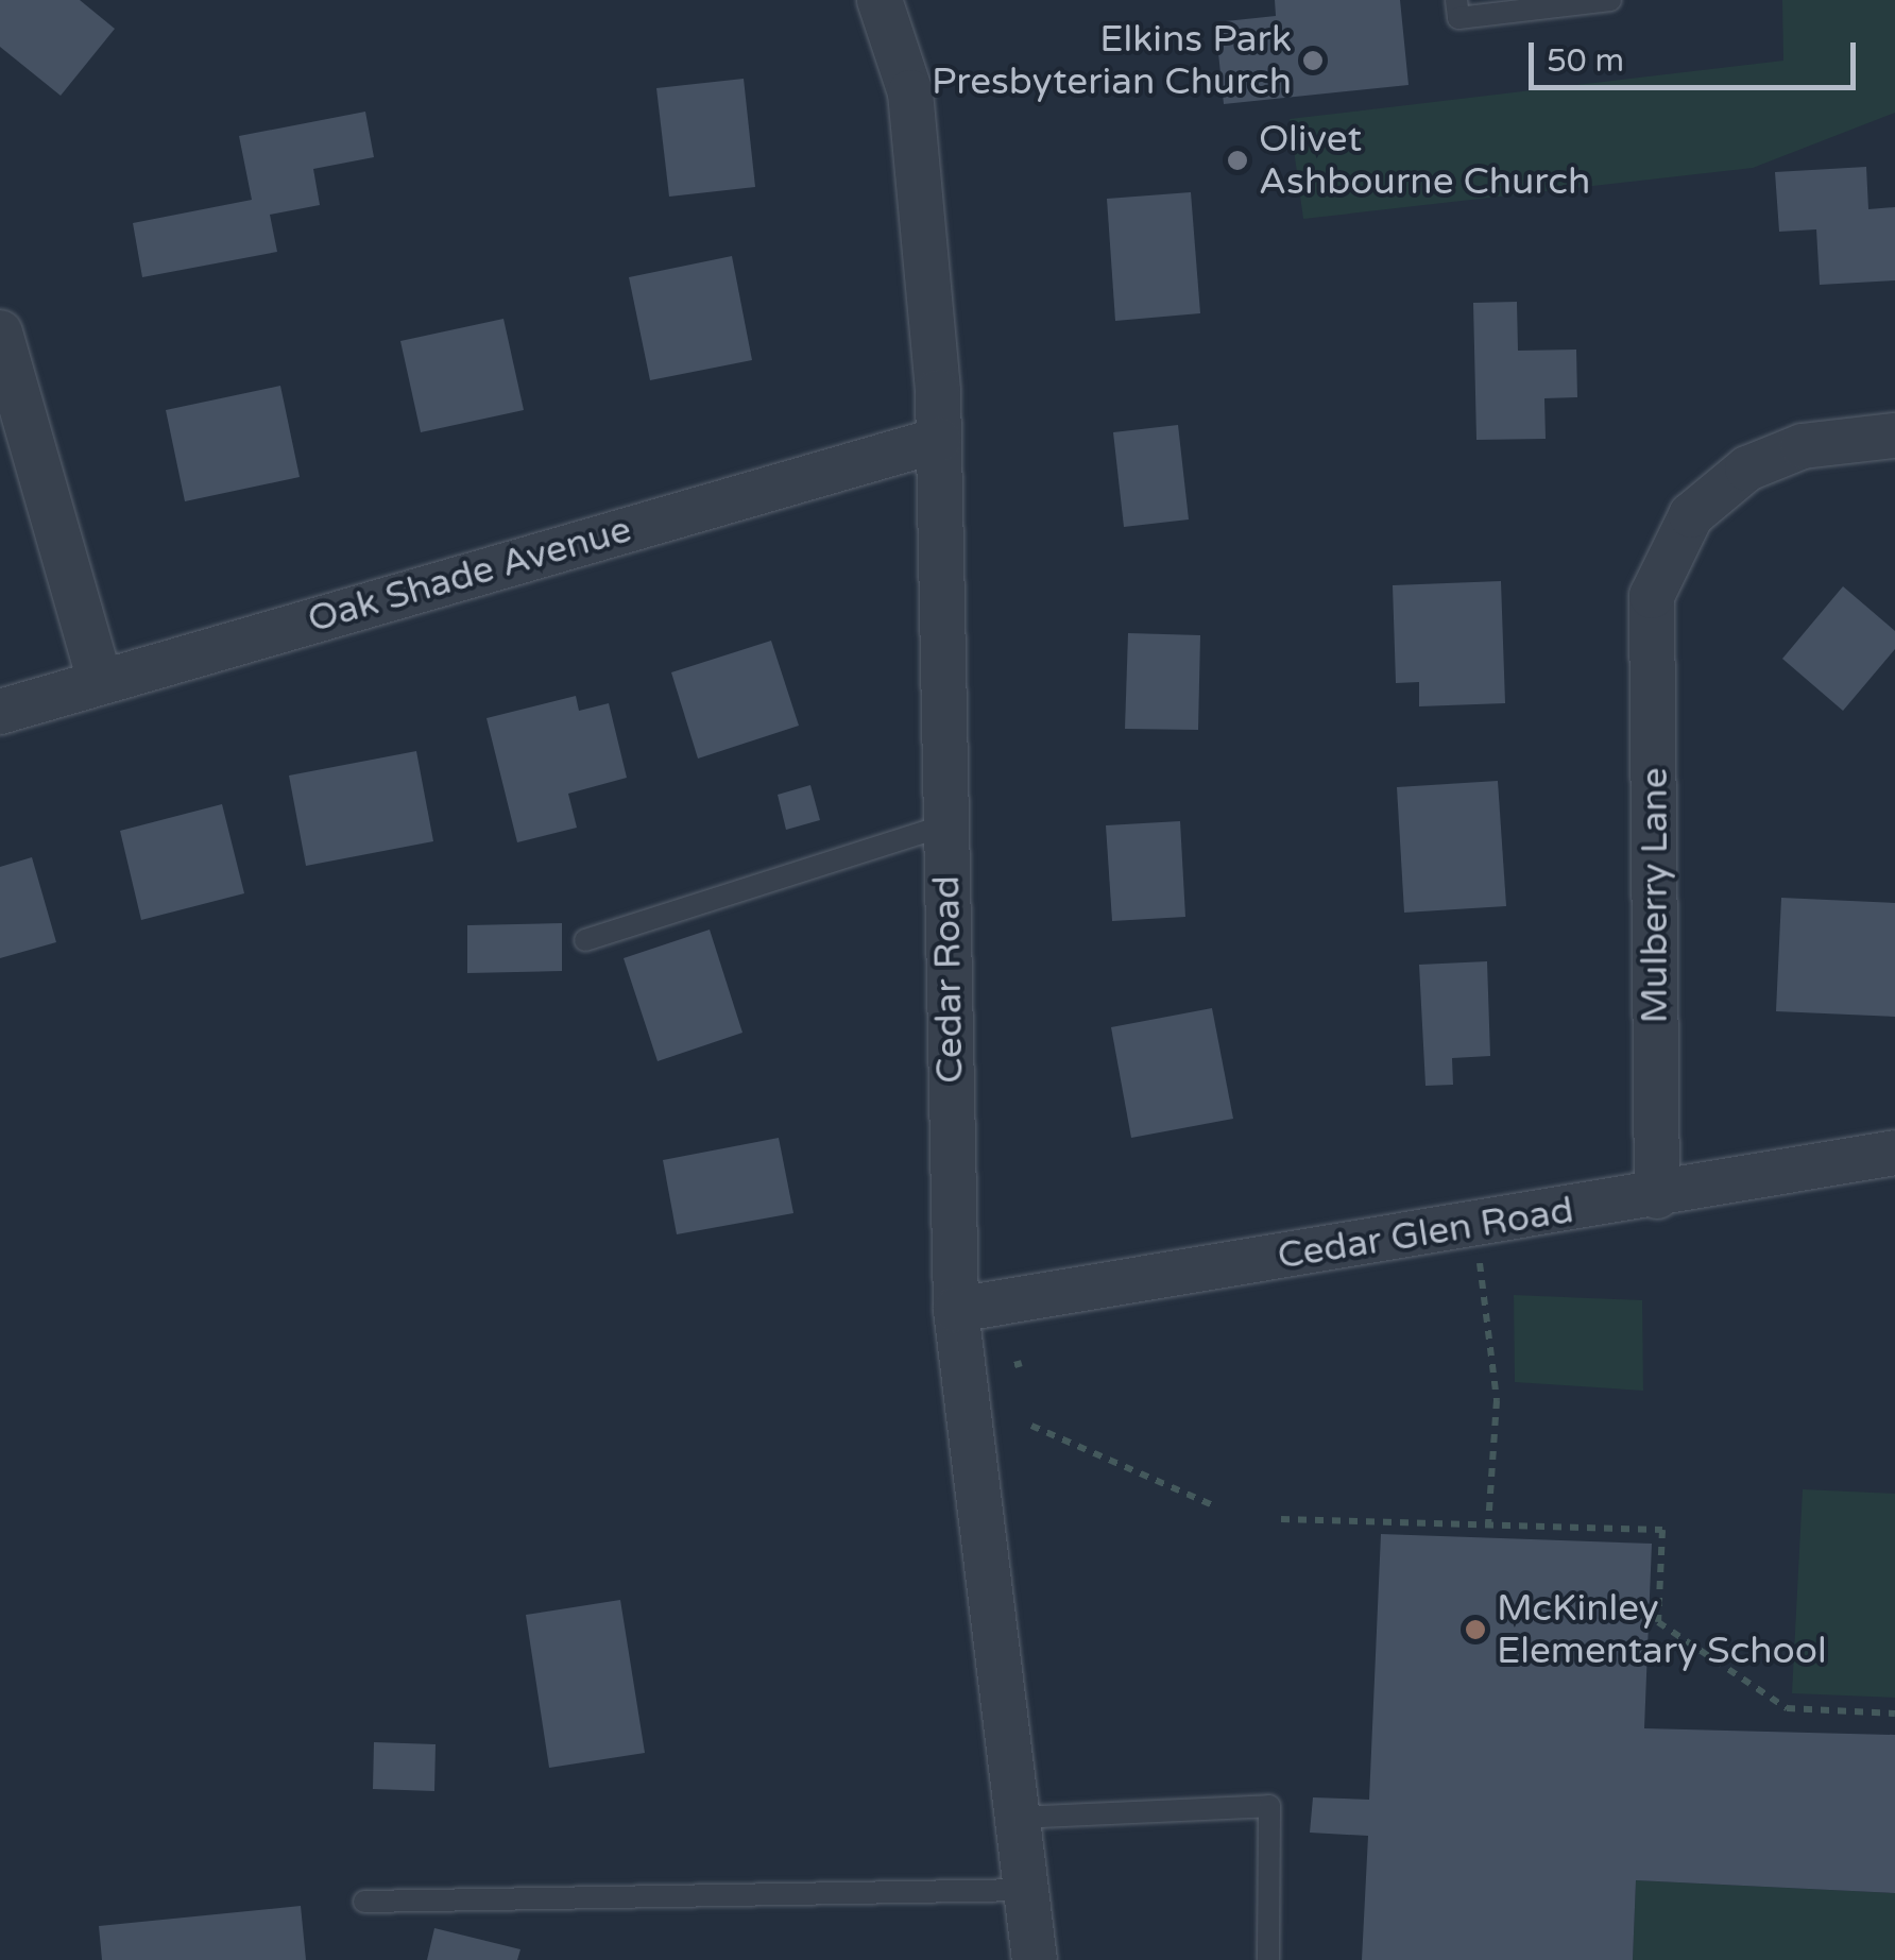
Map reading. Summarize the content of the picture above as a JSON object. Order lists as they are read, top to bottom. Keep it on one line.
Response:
{"streets":{"street":["Oak Shade Avenue","Mulberry Lane","Cedar Road","Cedar Glen Road"]},"crossings":[["Oak Shade Avenue","Cedar Road"],["Mulberry Lane","Cedar Glen Road"],["Cedar Road","Cedar Glen Road"]],"places":["Elkins Park Presbyterian Church","Olivet Ashbourne Church","McKinley Elementary School"],"scale_bar":"50 m"}
